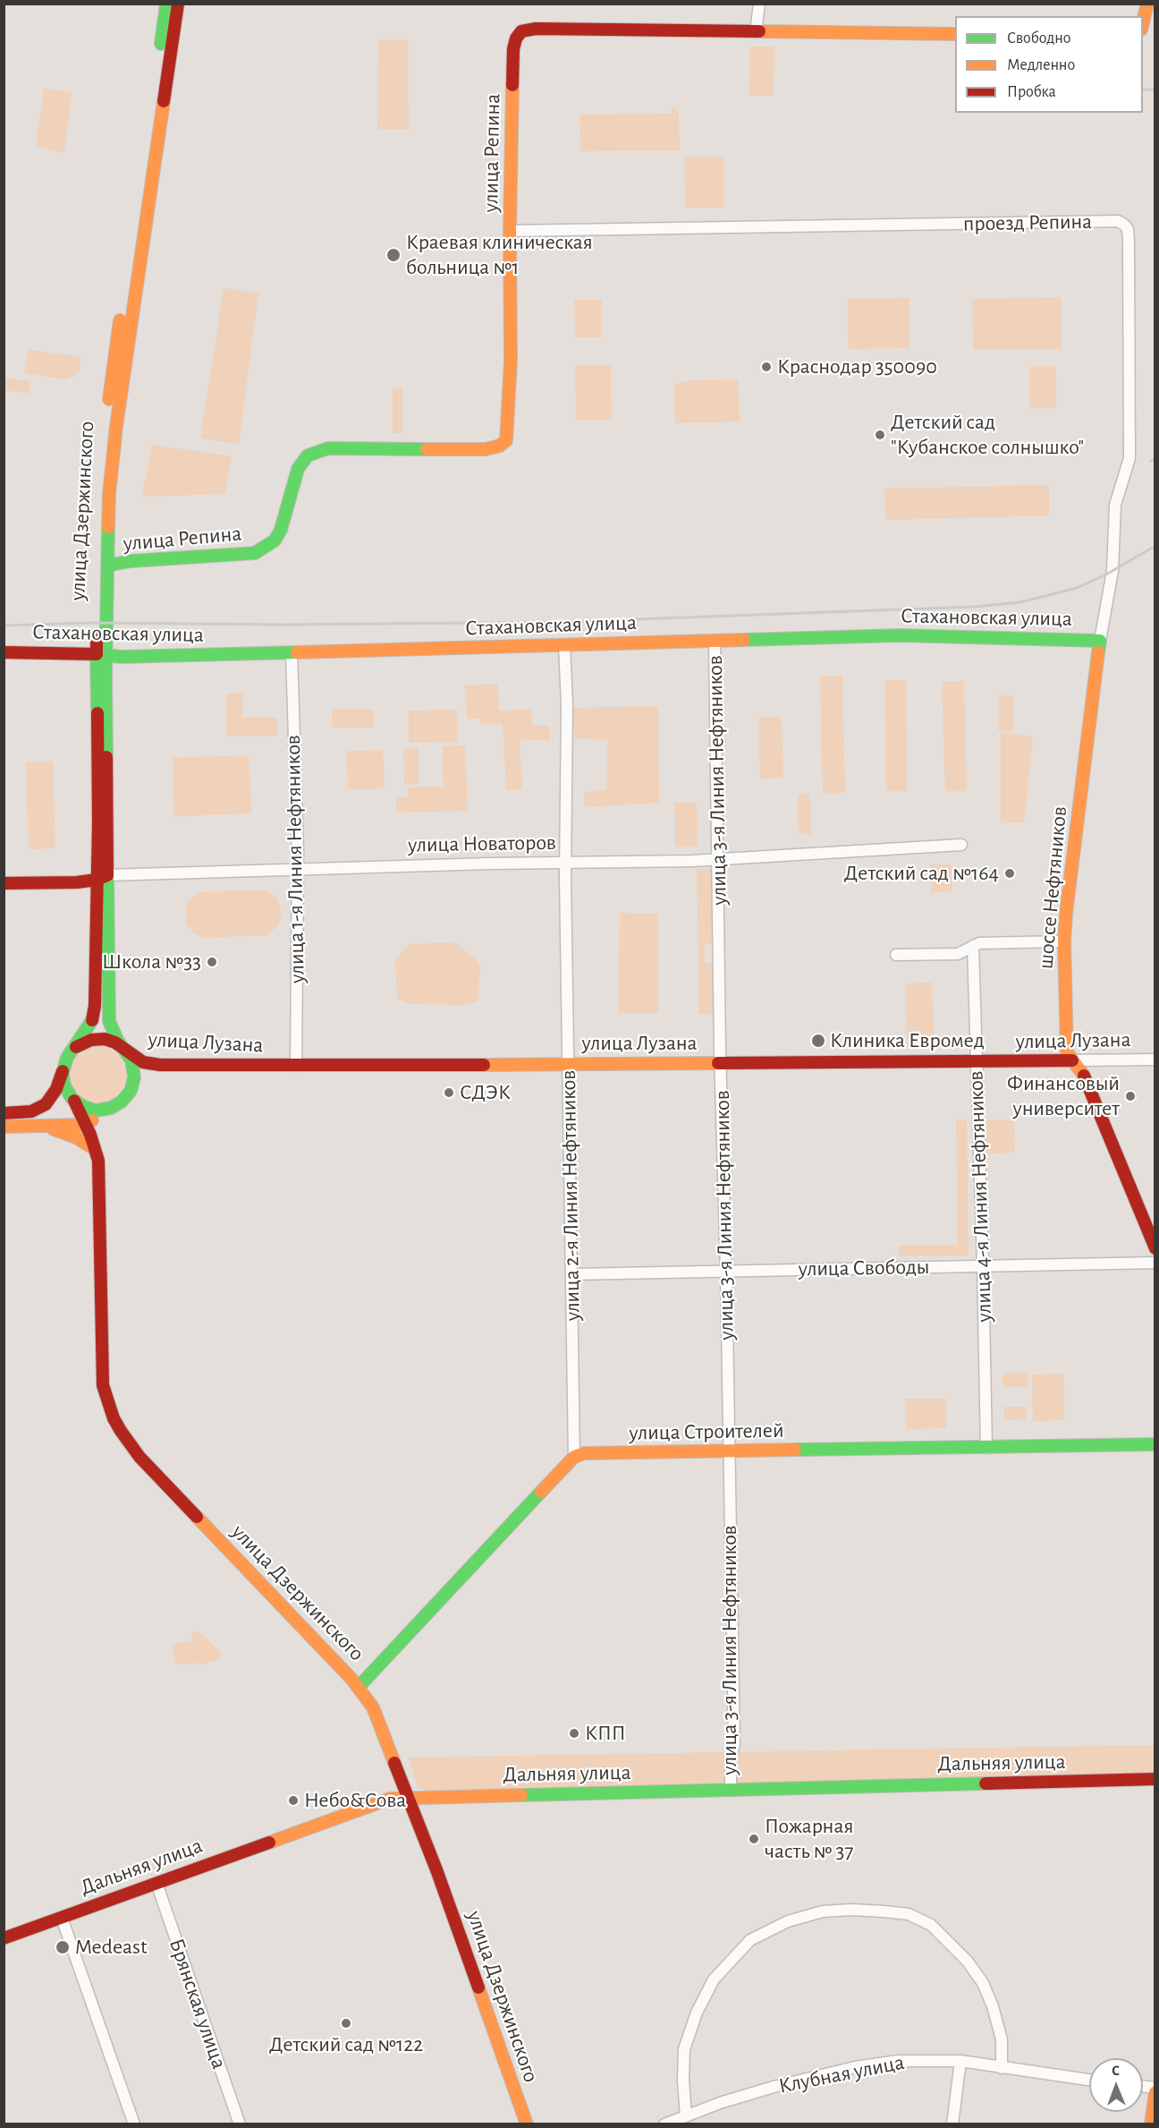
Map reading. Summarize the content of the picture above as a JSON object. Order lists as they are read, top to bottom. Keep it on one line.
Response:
{"streets":{"street":["улица Репина","проезд Репина","улица Дзержинского","Стахановская улица","улица 3-я Линия Нефтяников","улица Новаторов","улица 1-я Линия Нефтяников","шоссе Нефтяников","улица Лузана","улица 2-я Линия Нефтяников","улица 4-я Линия Нефтяников","улица Свободы","улица Строителей","Дальняя улица","Брянская улица","Клубная улица"]},"crossings":[["улица Репина","проезд Репина"],["улица Репина","улица Дзержинского"],["проезд Репина","Стахановская улица"],["проезд Репина","шоссе Нефтяников"],["улица Дзержинского","Стахановская улица"],["улица Дзержинского","улица Новаторов"],["улица Дзержинского","улица Лузана"],["улица Дзержинского","Дальняя улица"],["Стахановская улица","улица 3-я Линия Нефтяников"],["Стахановская улица","улица 1-я Линия Нефтяников"],["Стахановская улица","шоссе Нефтяников"],["Стахановская улица","улица 2-я Линия Нефтяников"],["улица 3-я Линия Нефтяников","улица Новаторов"],["улица 3-я Линия Нефтяников","улица Лузана"],["улица 3-я Линия Нефтяников","улица Свободы"],["улица 3-я Линия Нефтяников","улица Строителей"],["улица 3-я Линия Нефтяников","Дальняя улица"],["улица Новаторов","улица 1-я Линия Нефтяников"],["улица Новаторов","улица 2-я Линия Нефтяников"],["улица 1-я Линия Нефтяников","улица Лузана"],["шоссе Нефтяников","улица Лузана"],["улица Лузана","улица 2-я Линия Нефтяников"],["улица Лузана","улица 4-я Линия Нефтяников"],["улица 2-я Линия Нефтяников","улица Свободы"],["улица 2-я Линия Нефтяников","улица Строителей"],["улица 4-я Линия Нефтяников","улица Свободы"],["улица 4-я Линия Нефтяников","улица Строителей"],["Дальняя улица","Брянская улица"]],"places":["Краевая клиническая больница №1","Краснодар 350090","Детский сад \"Кубанское солнышко\"","Детский сад №164","Школа №33","Клиника Евромед","СДЭК","Финансовый университет","КПП","Небо&Сова","Пожарная часть № 37","Medeast","Детский сад №122"],"legend":["Свободно","Медленно","Пробка"],"north":"top"}
